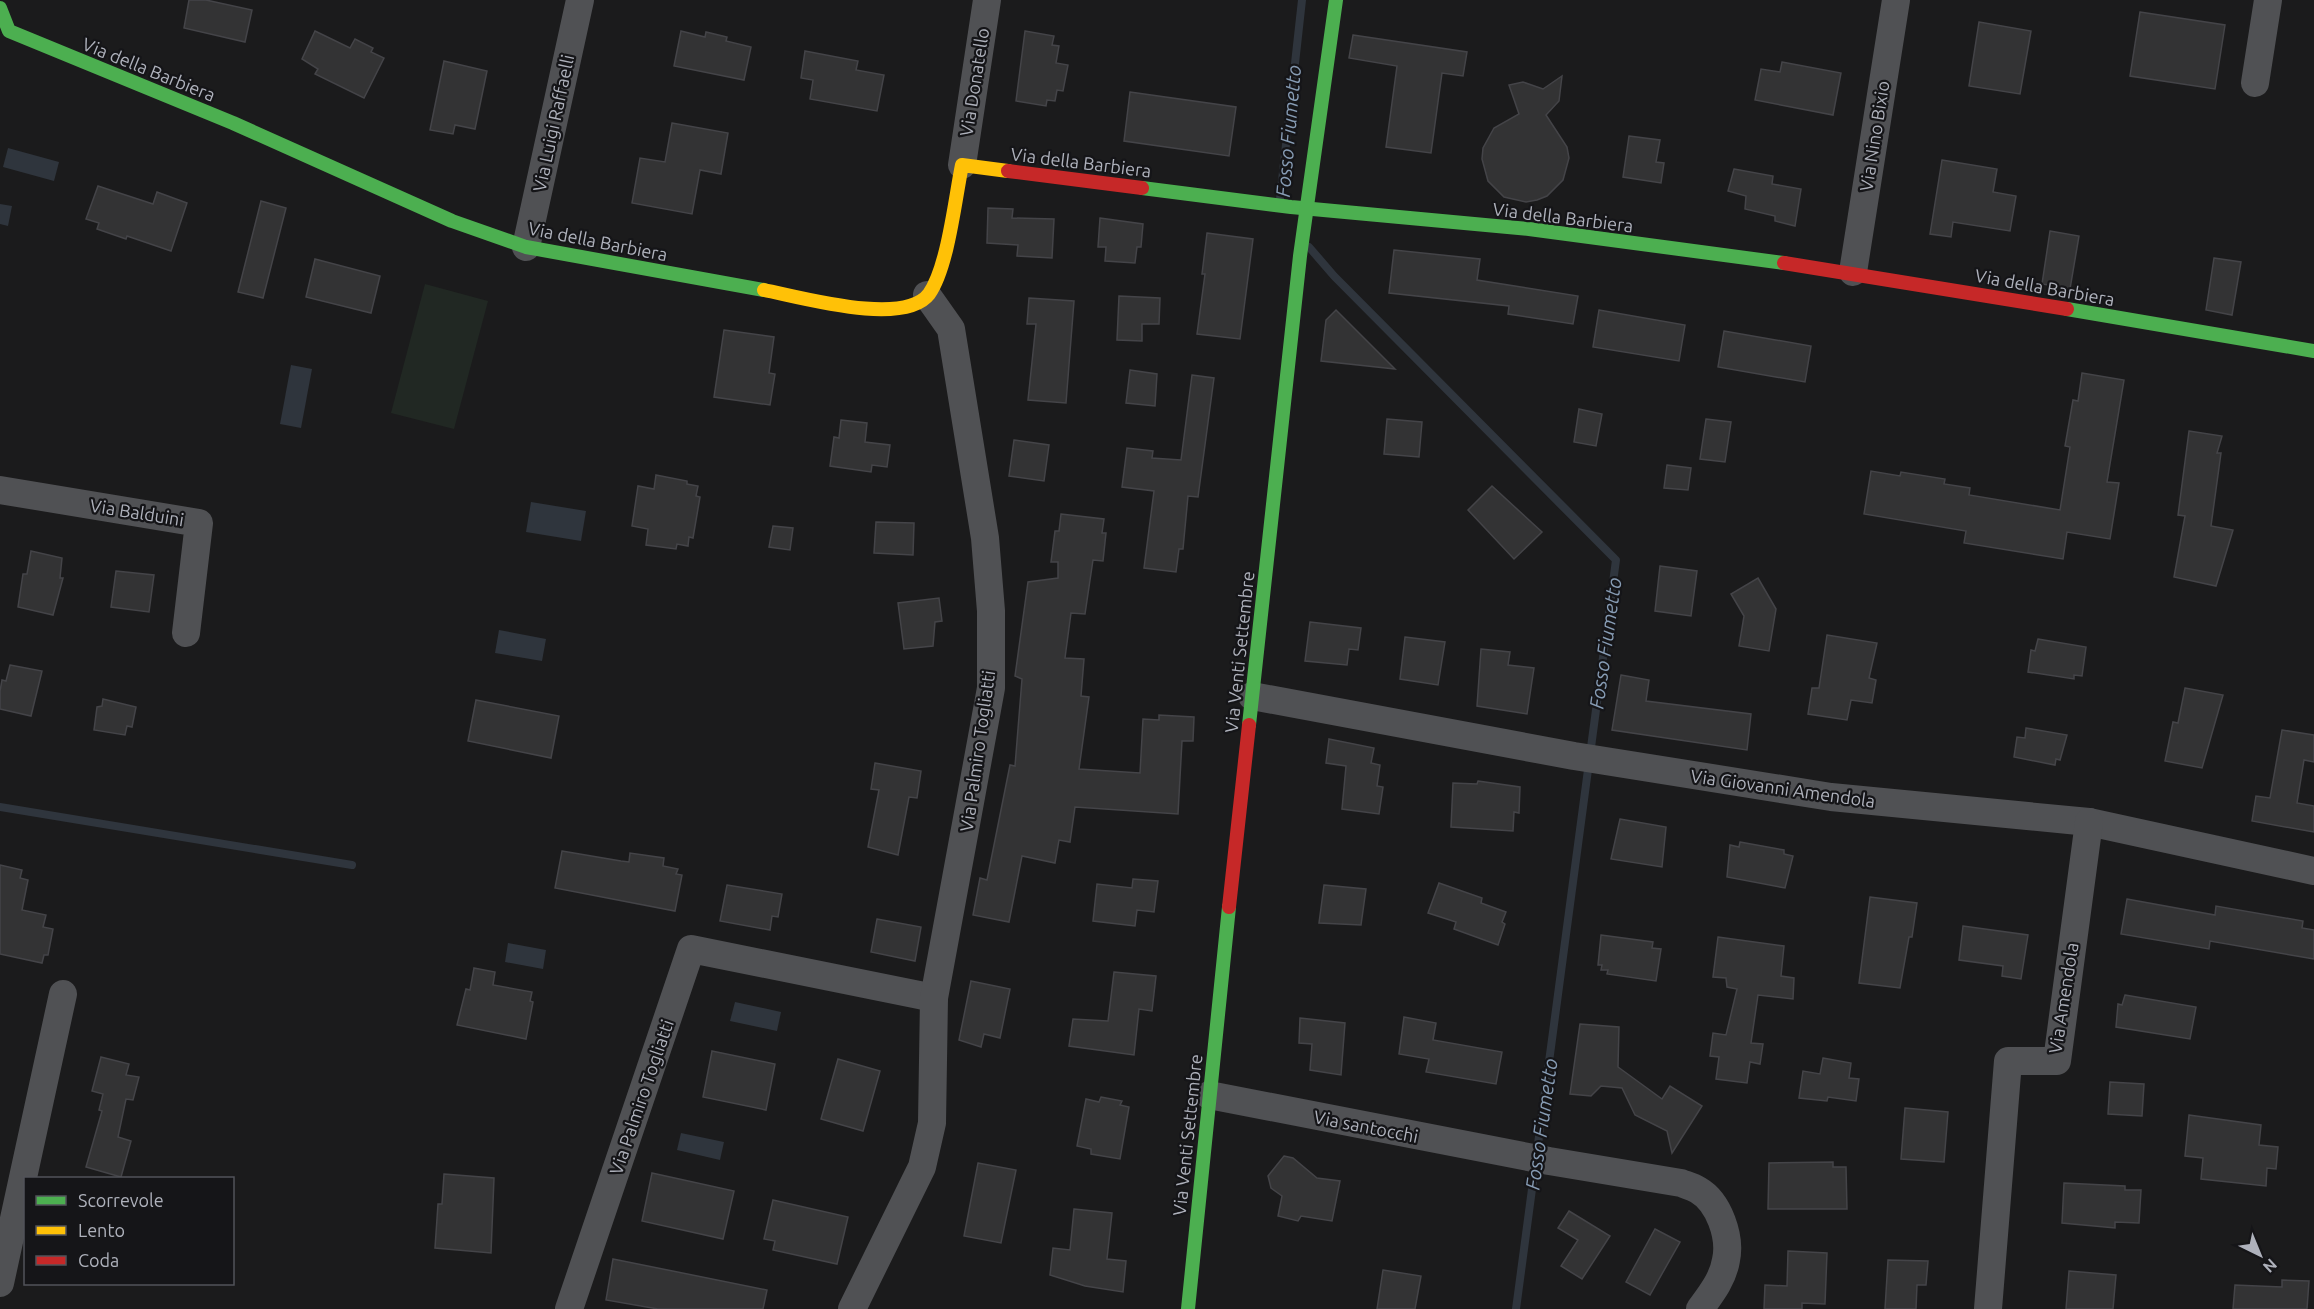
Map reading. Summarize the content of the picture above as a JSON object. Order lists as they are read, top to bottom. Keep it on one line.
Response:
{"streets":{"street":["Via della Barbiera","Via Donatello","Via Luigi Raffaelli","Via Nino Bixio","Via Balduini","Via Venti Settembre","Via Palmiro Togliatti","Via Giovanni Amendola","Via Amendola","Via santocchi"]},"crossings":[["Via della Barbiera","Via Donatello"],["Via della Barbiera","Via Luigi Raffaelli"],["Via della Barbiera","Via Nino Bixio"],["Via della Barbiera","Via Venti Settembre"],["Via della Barbiera","Via Palmiro Togliatti"],["Via Venti Settembre","Via Giovanni Amendola"],["Via Venti Settembre","Via santocchi"],["Via Giovanni Amendola","Via Amendola"]],"water":["Fosso Fiumetto"],"legend":["Scorrevole","Lento","Coda"],"north":"bottom right"}
